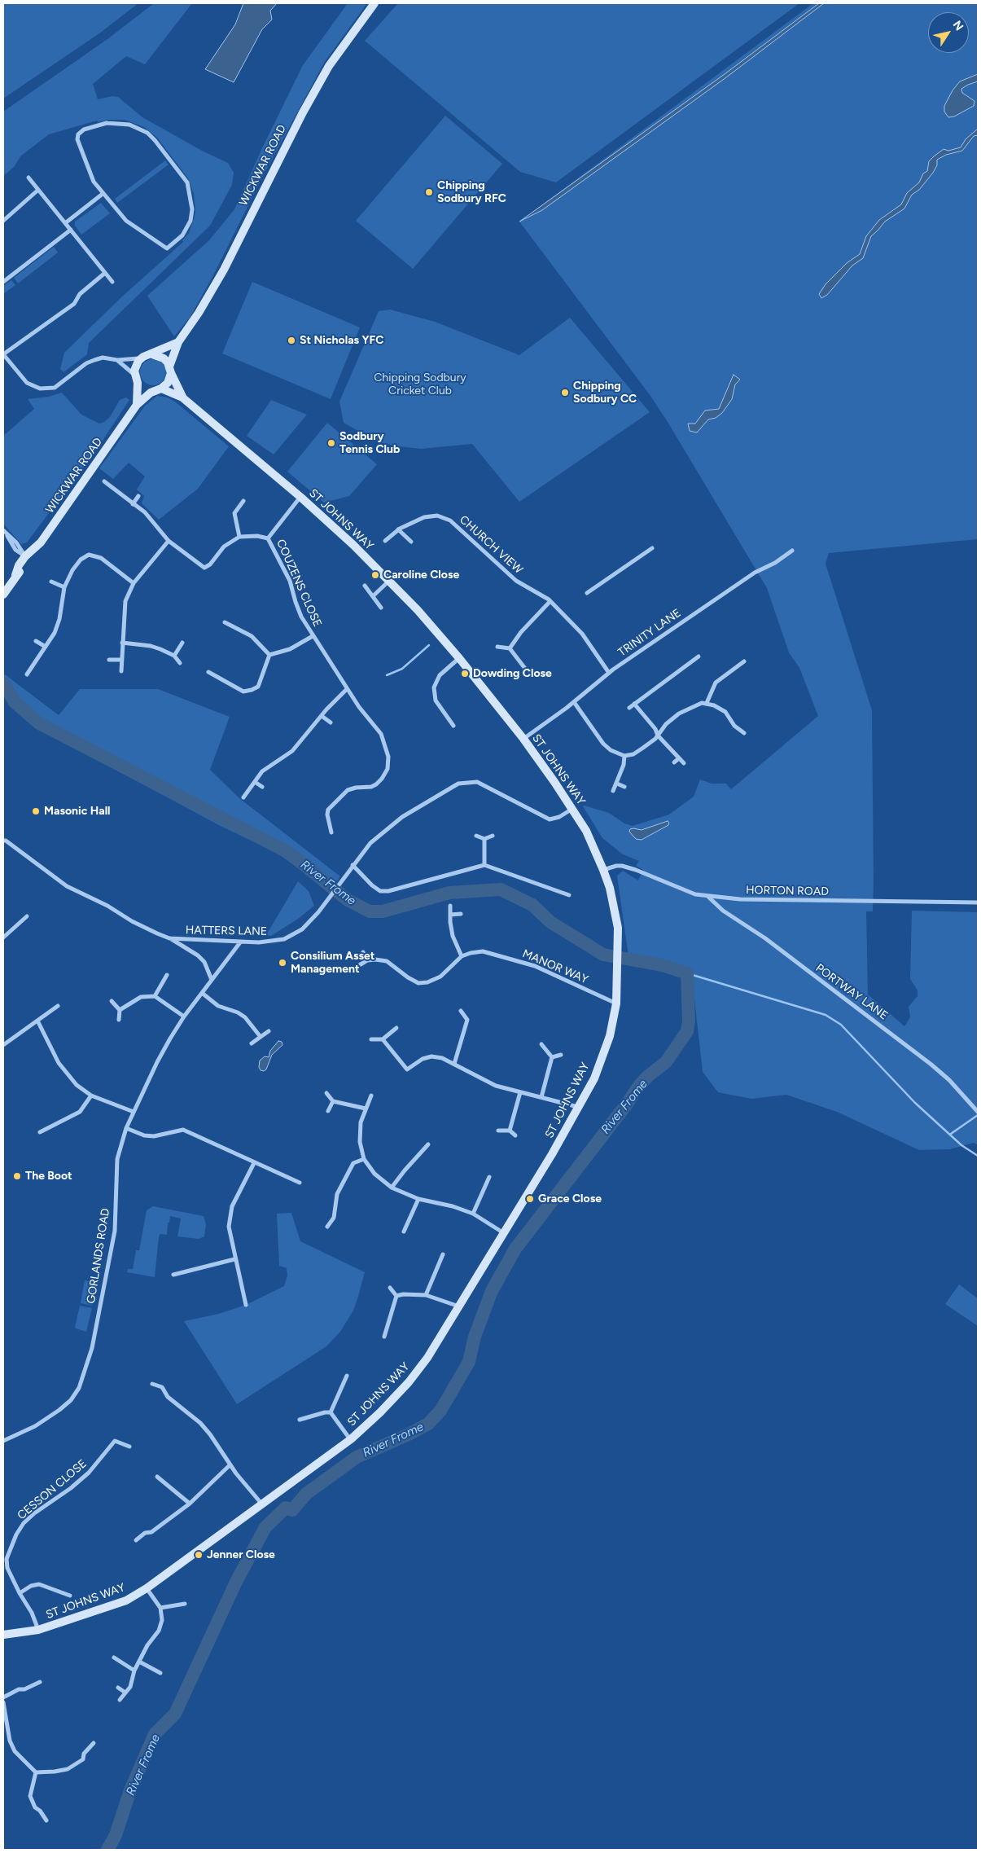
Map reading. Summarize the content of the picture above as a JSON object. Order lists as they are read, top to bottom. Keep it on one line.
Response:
{"streets":{"street":["WICKWAR ROAD","ST JOHNS WAY","CHURCH VIEW","COUZENS CLOSE","TRINITY LANE","HORTON ROAD","HATTERS LANE","MANOR WAY","PORTWAY LANE","GORLANDS ROAD","CESSON CLOSE"]},"crossings":[["WICKWAR ROAD","ST JOHNS WAY"],["ST JOHNS WAY","COUZENS CLOSE"],["ST JOHNS WAY","TRINITY LANE"],["ST JOHNS WAY","HORTON ROAD"],["ST JOHNS WAY","HATTERS LANE"],["ST JOHNS WAY","MANOR WAY"],["ST JOHNS WAY","CESSON CLOSE"],["CHURCH VIEW","TRINITY LANE"],["HORTON ROAD","PORTWAY LANE"],["HATTERS LANE","GORLANDS ROAD"]],"water":["River Frome"],"parks":["Chipping Sodbury Cricket Club"],"places":["Chipping Sodbury RFC","St Nicholas YFC","Chipping Sodbury CC","Sodbury Tennis Club","Caroline Close","Dowding Close","Masonic Hall","Consilium Asset Management","The Boot","Grace Close","Jenner Close"],"north":"top right"}
